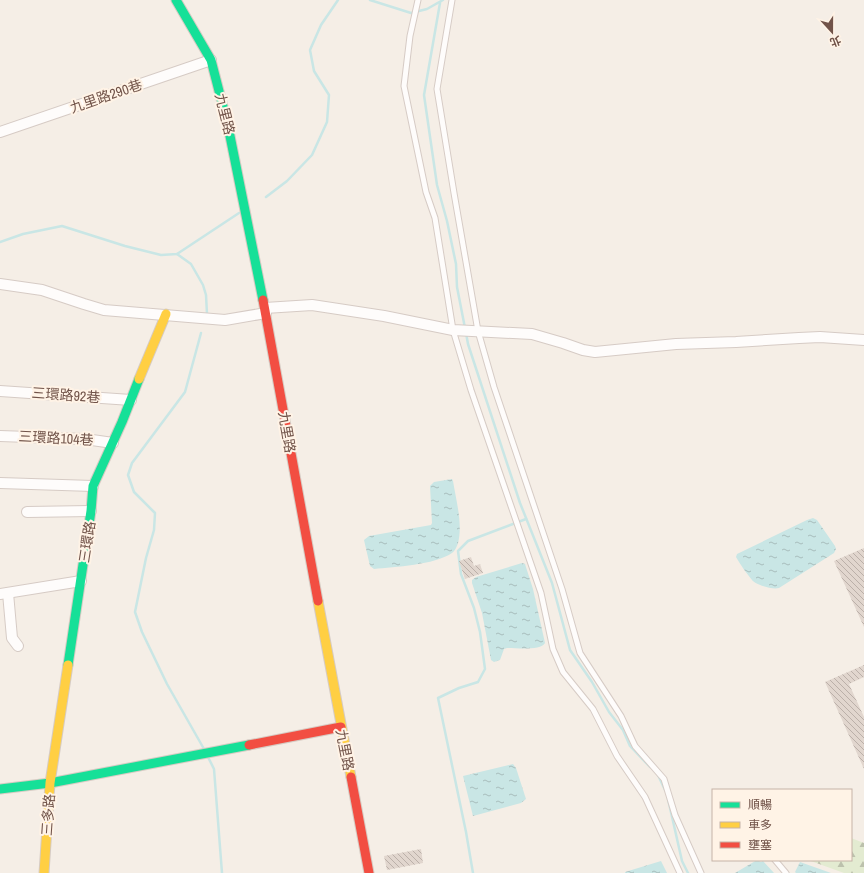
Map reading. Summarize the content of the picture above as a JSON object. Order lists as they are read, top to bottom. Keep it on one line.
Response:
{"streets":{"street":["九里路290巷","九里路","三環路92巷","三環路104巷","三環路","三多路"]},"crossings":[["九里路290巷","九里路"],["三環路92巷","三環路"],["三環路104巷","三環路"],["三環路","三多路"]],"legend":["順暢","車多","壅塞"],"north":"bottom"}
